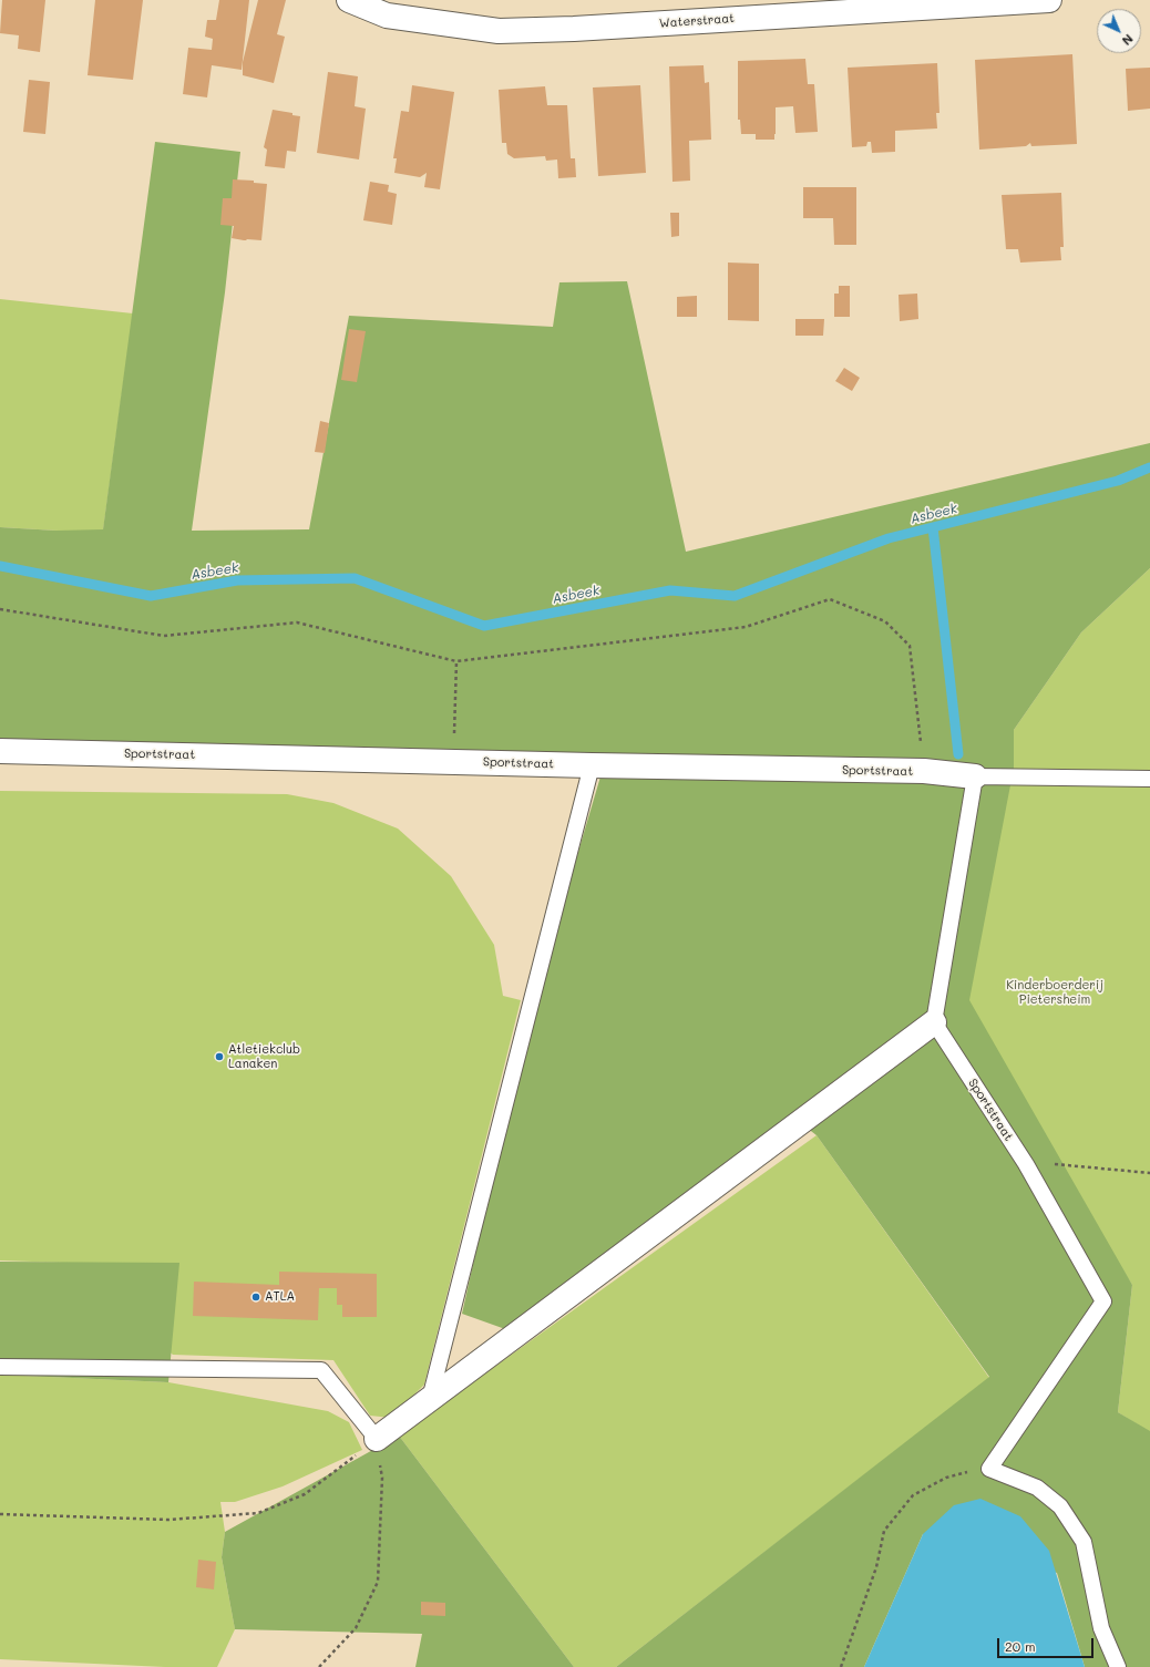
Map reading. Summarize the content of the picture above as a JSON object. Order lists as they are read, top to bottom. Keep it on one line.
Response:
{"streets":{"street":["Waterstraat","Sportstraat"]},"water":["Asbeek"],"parks":["Kinderboerderij Pietersheim"],"places":["Atletiekclub Lanaken","ATLA"],"scale_bar":"20 m","north":"bottom right"}
